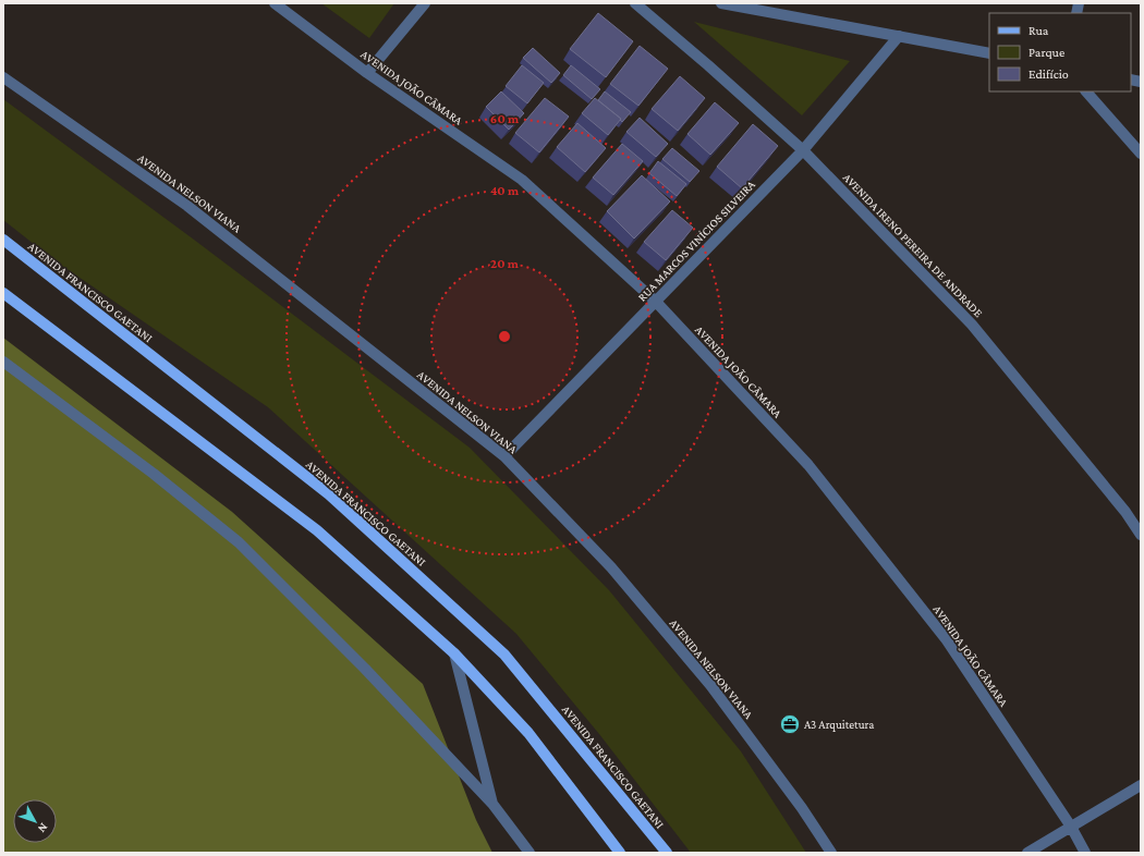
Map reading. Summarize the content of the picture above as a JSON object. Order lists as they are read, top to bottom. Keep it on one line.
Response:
{"streets":{"main road":["AVENIDA FRANCISCO GAETANI"],"street":["AVENIDA JOÃO CÂMARA","AVENIDA NELSON VIANA","RUA MARCOS VINÍCIOS SILVEIRA","AVENIDA IRENO PEREIRA DE ANDRADE"]},"crossings":[["AVENIDA JOÃO CÂMARA","RUA MARCOS VINÍCIOS SILVEIRA"],["AVENIDA NELSON VIANA","RUA MARCOS VINÍCIOS SILVEIRA"],["RUA MARCOS VINÍCIOS SILVEIRA","AVENIDA IRENO PEREIRA DE ANDRADE"]],"places":{"office":["A3 Arquitetura"]},"legend":["Rua","Parque","Edifício"],"north":"bottom right","rings":["60 m","40 m","20 m"]}
